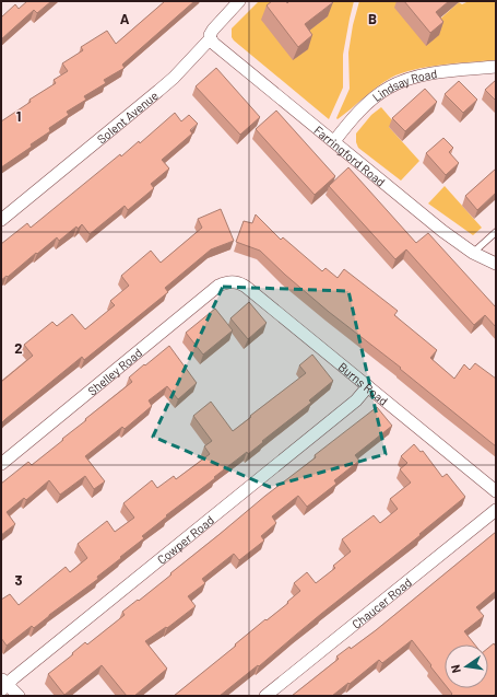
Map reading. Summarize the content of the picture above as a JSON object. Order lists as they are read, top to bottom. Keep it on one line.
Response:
{"streets":{"street":["Lindsay Road","Solent Avenue","Farringford Road","Shelley Road","Burns Road","Cowper Road","Chaucer Road"]},"crossings":[["Lindsay Road","Farringford Road"],["Solent Avenue","Farringford Road"],["Shelley Road","Burns Road"],["Burns Road","Cowper Road"]],"north":"left","grid":{"columns":["A","B"],"rows":["1","2","3"]}}
